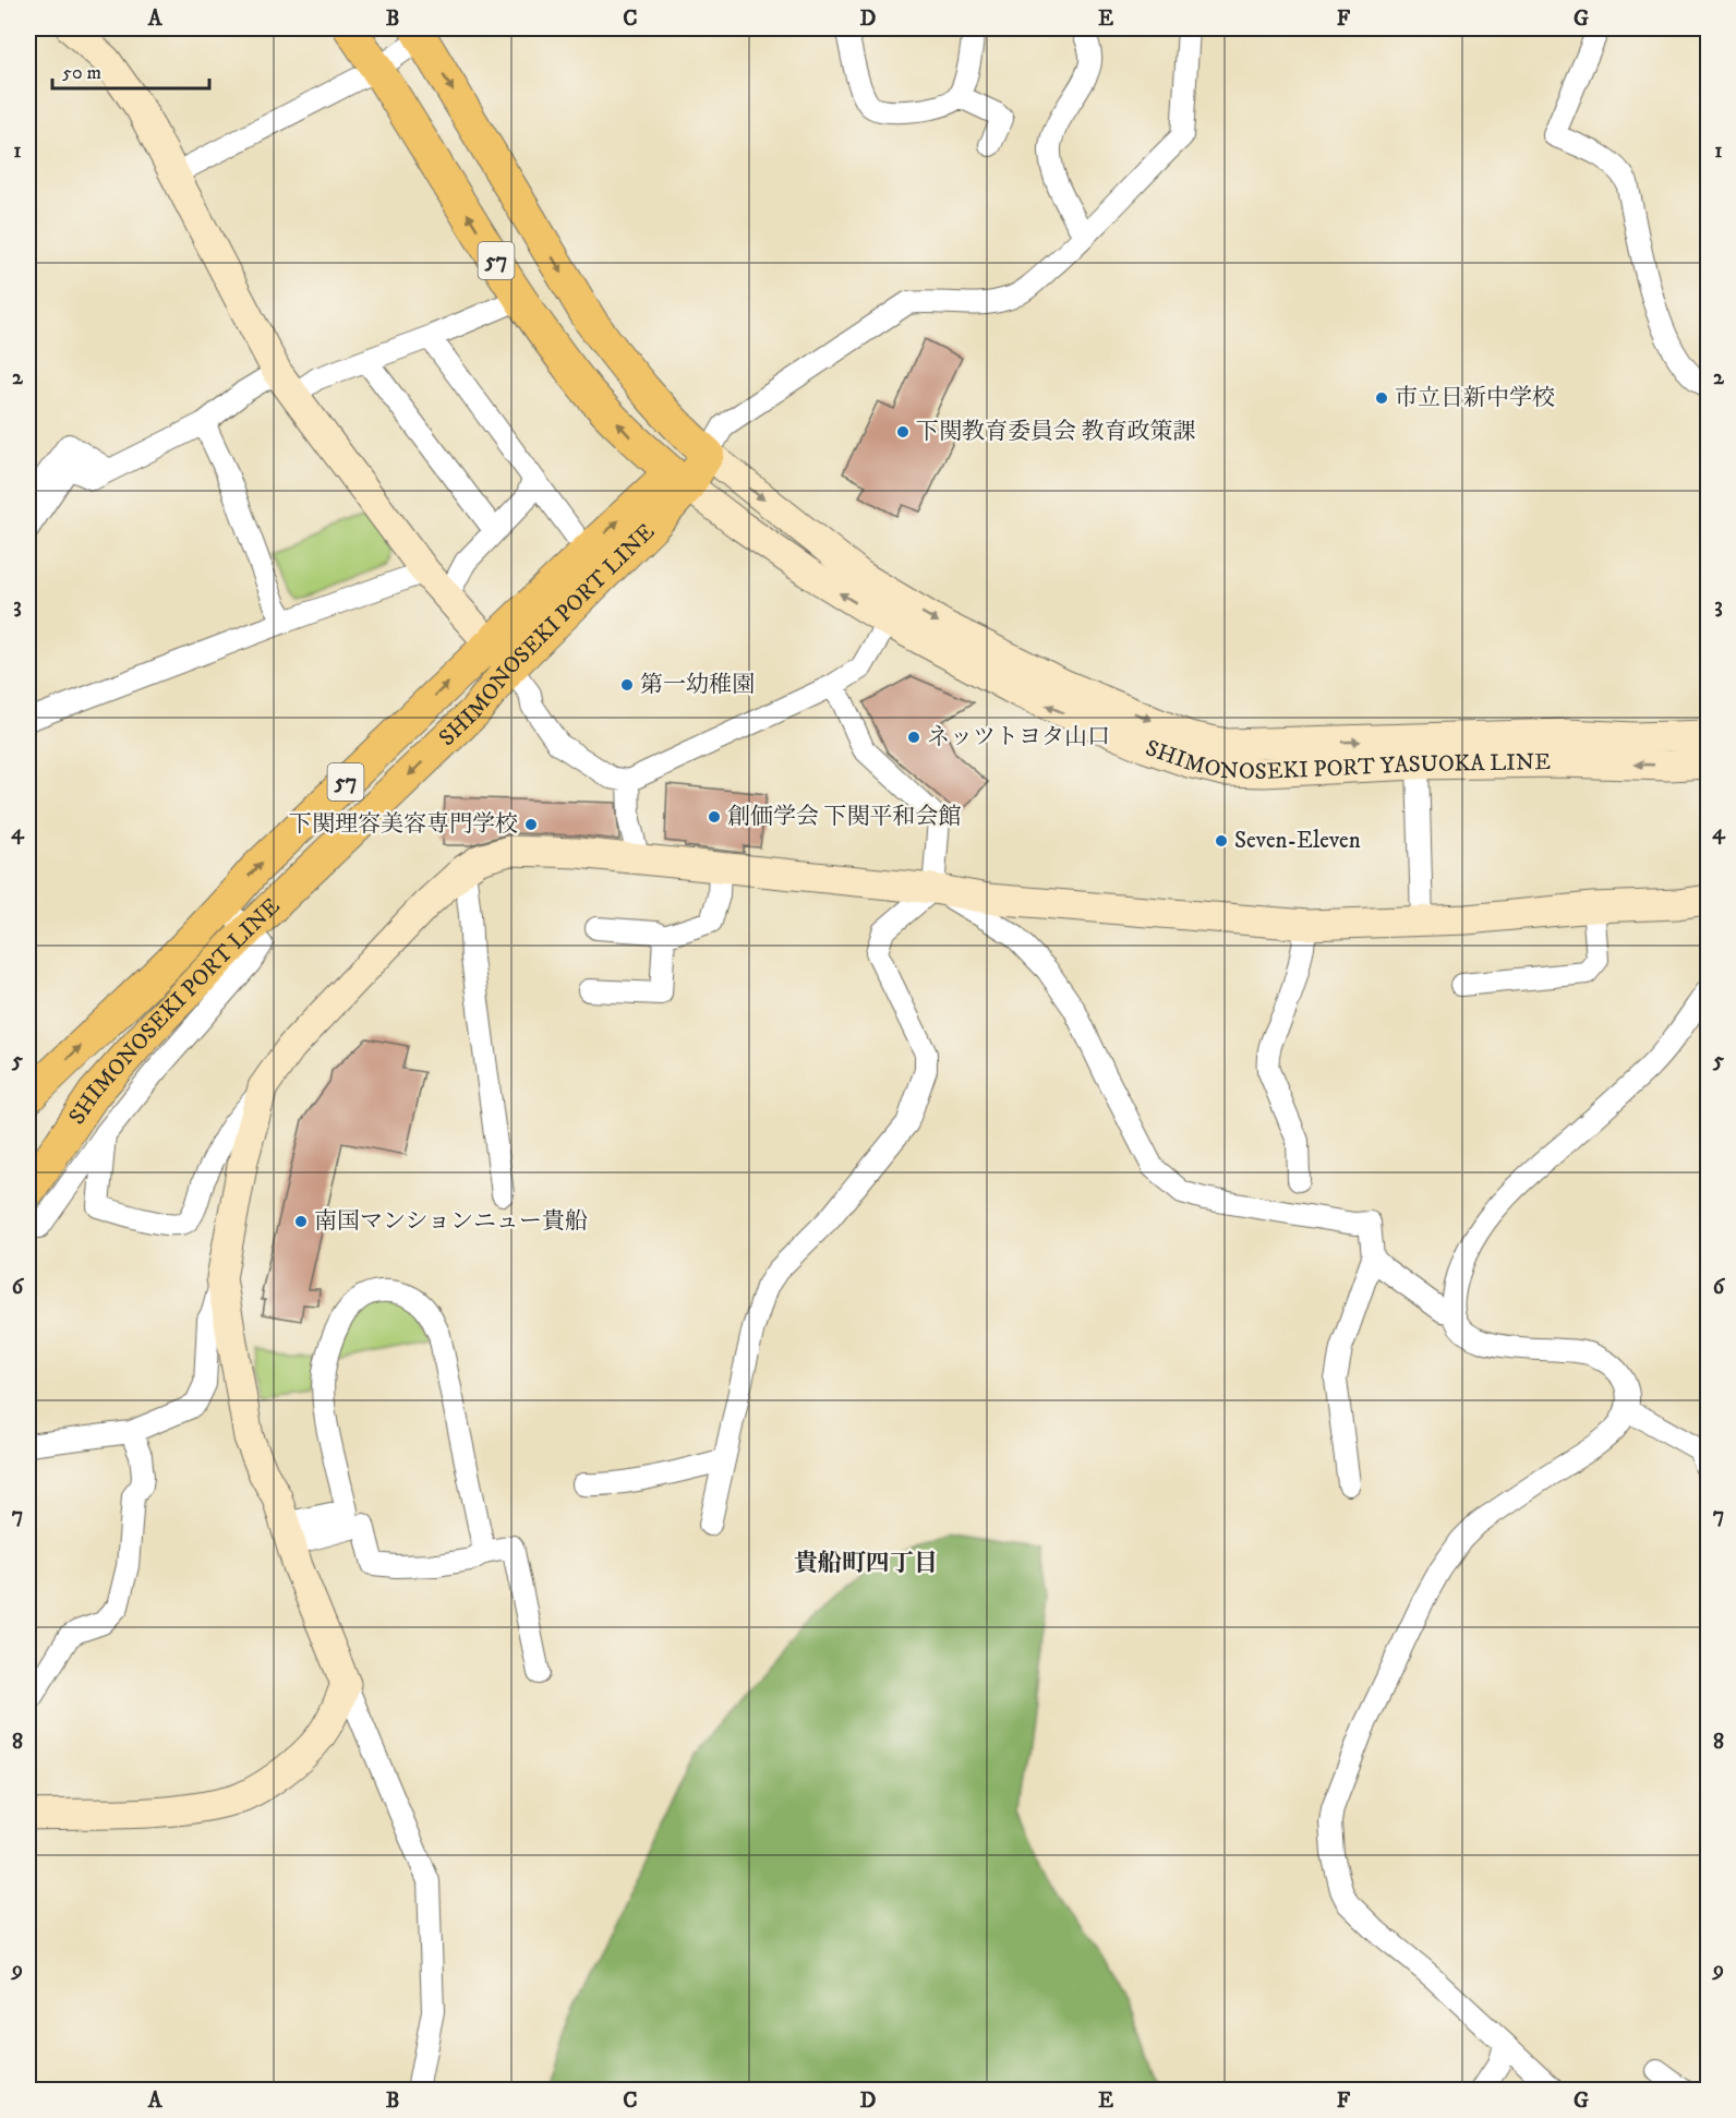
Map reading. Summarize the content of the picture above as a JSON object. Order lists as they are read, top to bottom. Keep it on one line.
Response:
{"streets":{"main road":["57","SHIMONOSEKI PORT LINE"],"street":["SHIMONOSEKI PORT YASUOKA LINE"]},"crossings":[["57","SHIMONOSEKI PORT LINE"],["57","SHIMONOSEKI PORT YASUOKA LINE"],["SHIMONOSEKI PORT LINE","SHIMONOSEKI PORT YASUOKA LINE"]],"districts":["貴船町四丁目"],"places":["市立日新中学校","下関教育委員会 教育政策課","第一幼稚園","ネッツトヨタ山口","創価学会 下関平和会館","下関理容美容専門学校","Seven-Eleven","南国マンションニュー貴船"],"scale_bar":"50 m","grid":{"columns":["A","B","C","D","E","F","G"],"rows":["1","2","3","4","5","6","7","8","9"]}}
